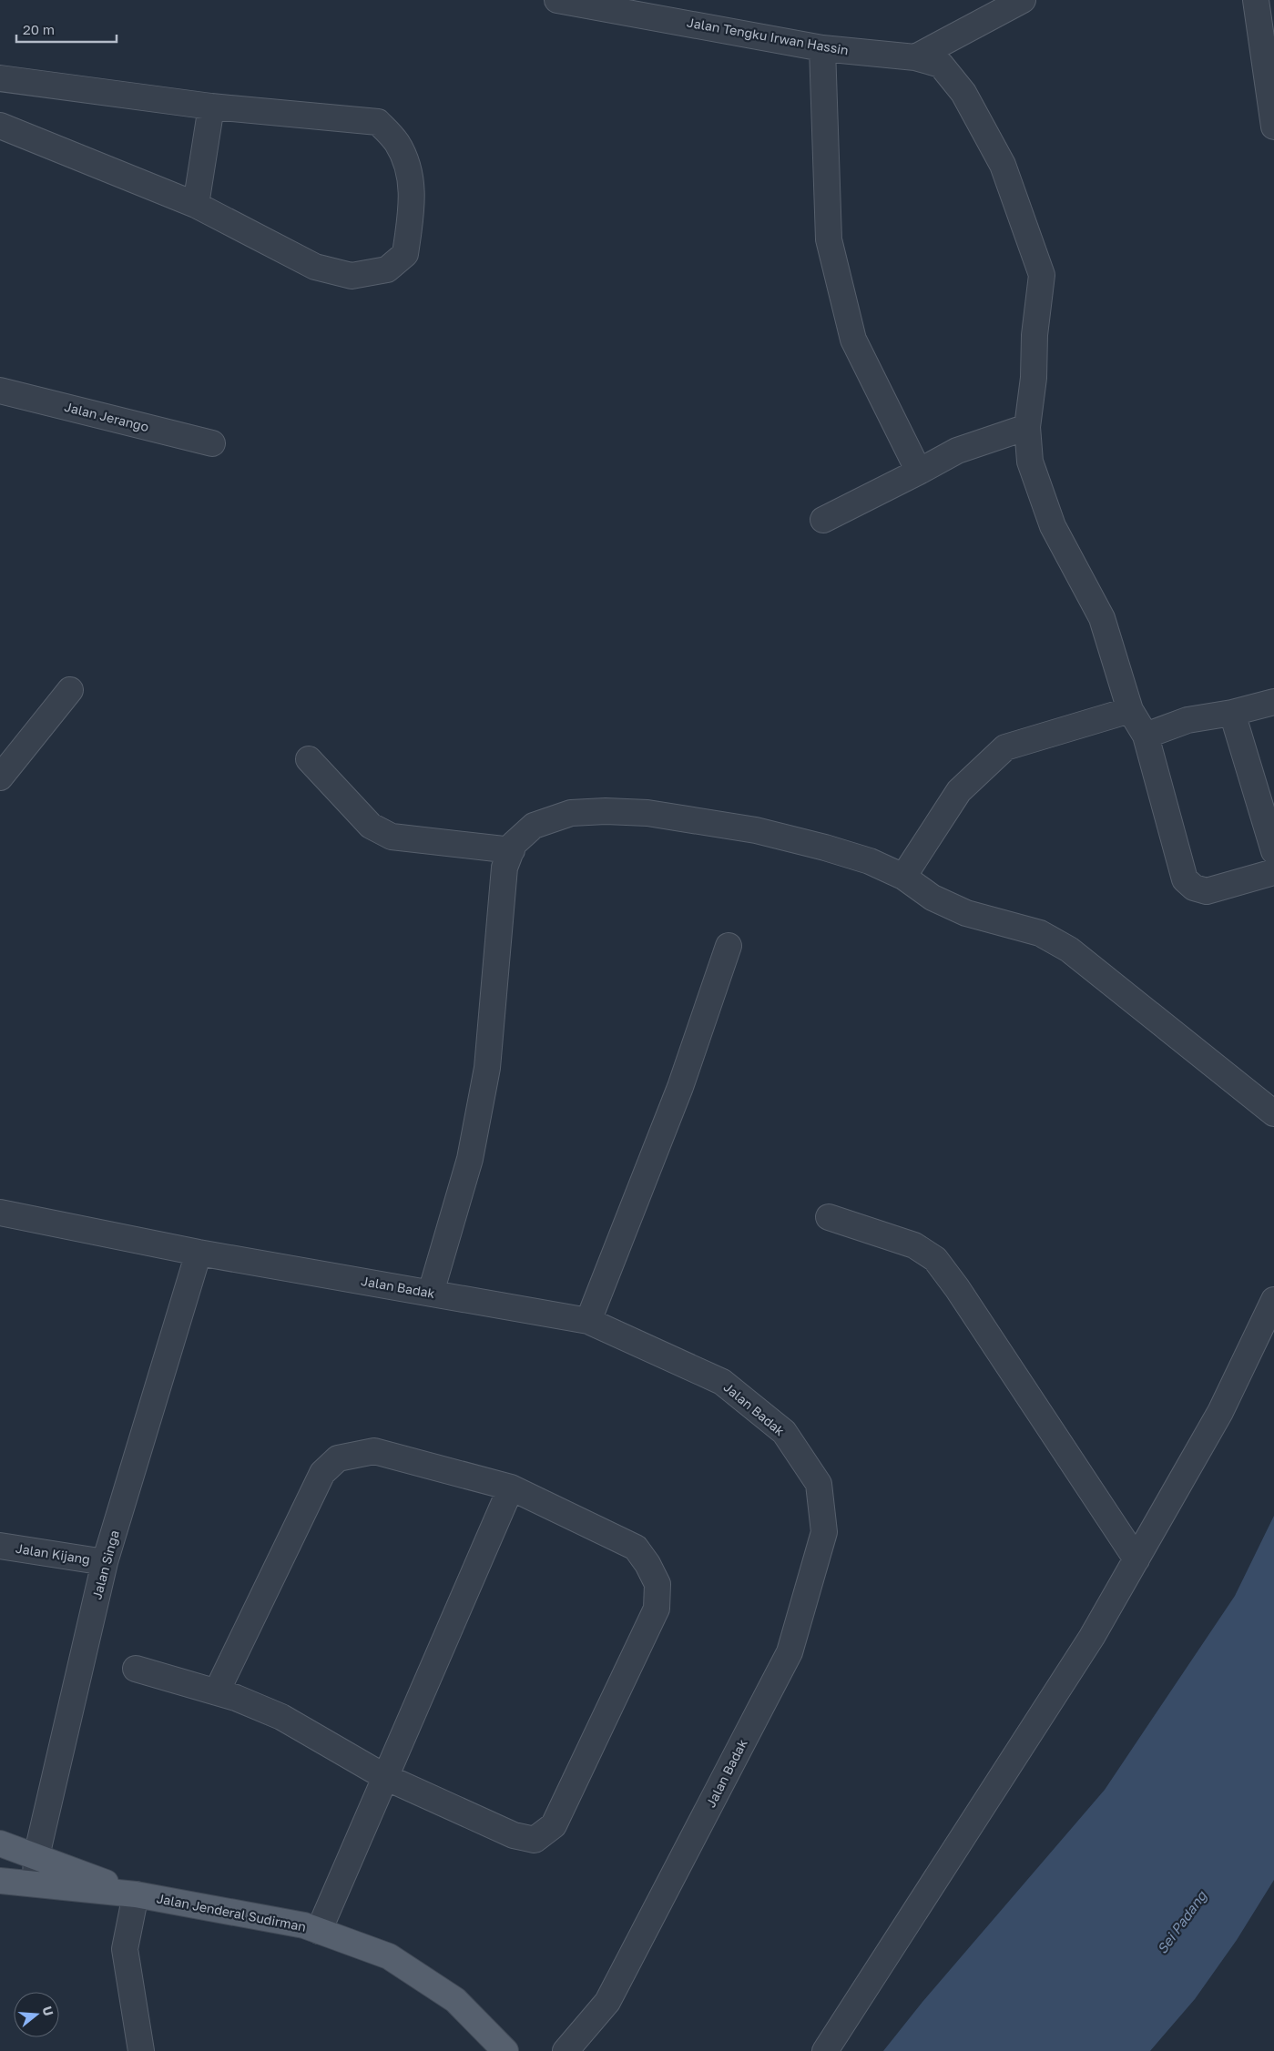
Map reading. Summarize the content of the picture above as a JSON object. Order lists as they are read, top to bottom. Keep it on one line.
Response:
{"streets":{"main road":["Jalan Jenderal Sudirman"],"street":["Jalan Tengku Irwan Hassin","Jalan Jerango","Jalan Badak","Jalan Kijang","Jalan Singa"]},"crossings":[["Jalan Badak","Jalan Singa"],["Jalan Kijang","Jalan Singa"],["Jalan Singa","Jalan Jenderal Sudirman"]],"water":["Sei Padang"],"scale_bar":"20 m","north":"right"}
